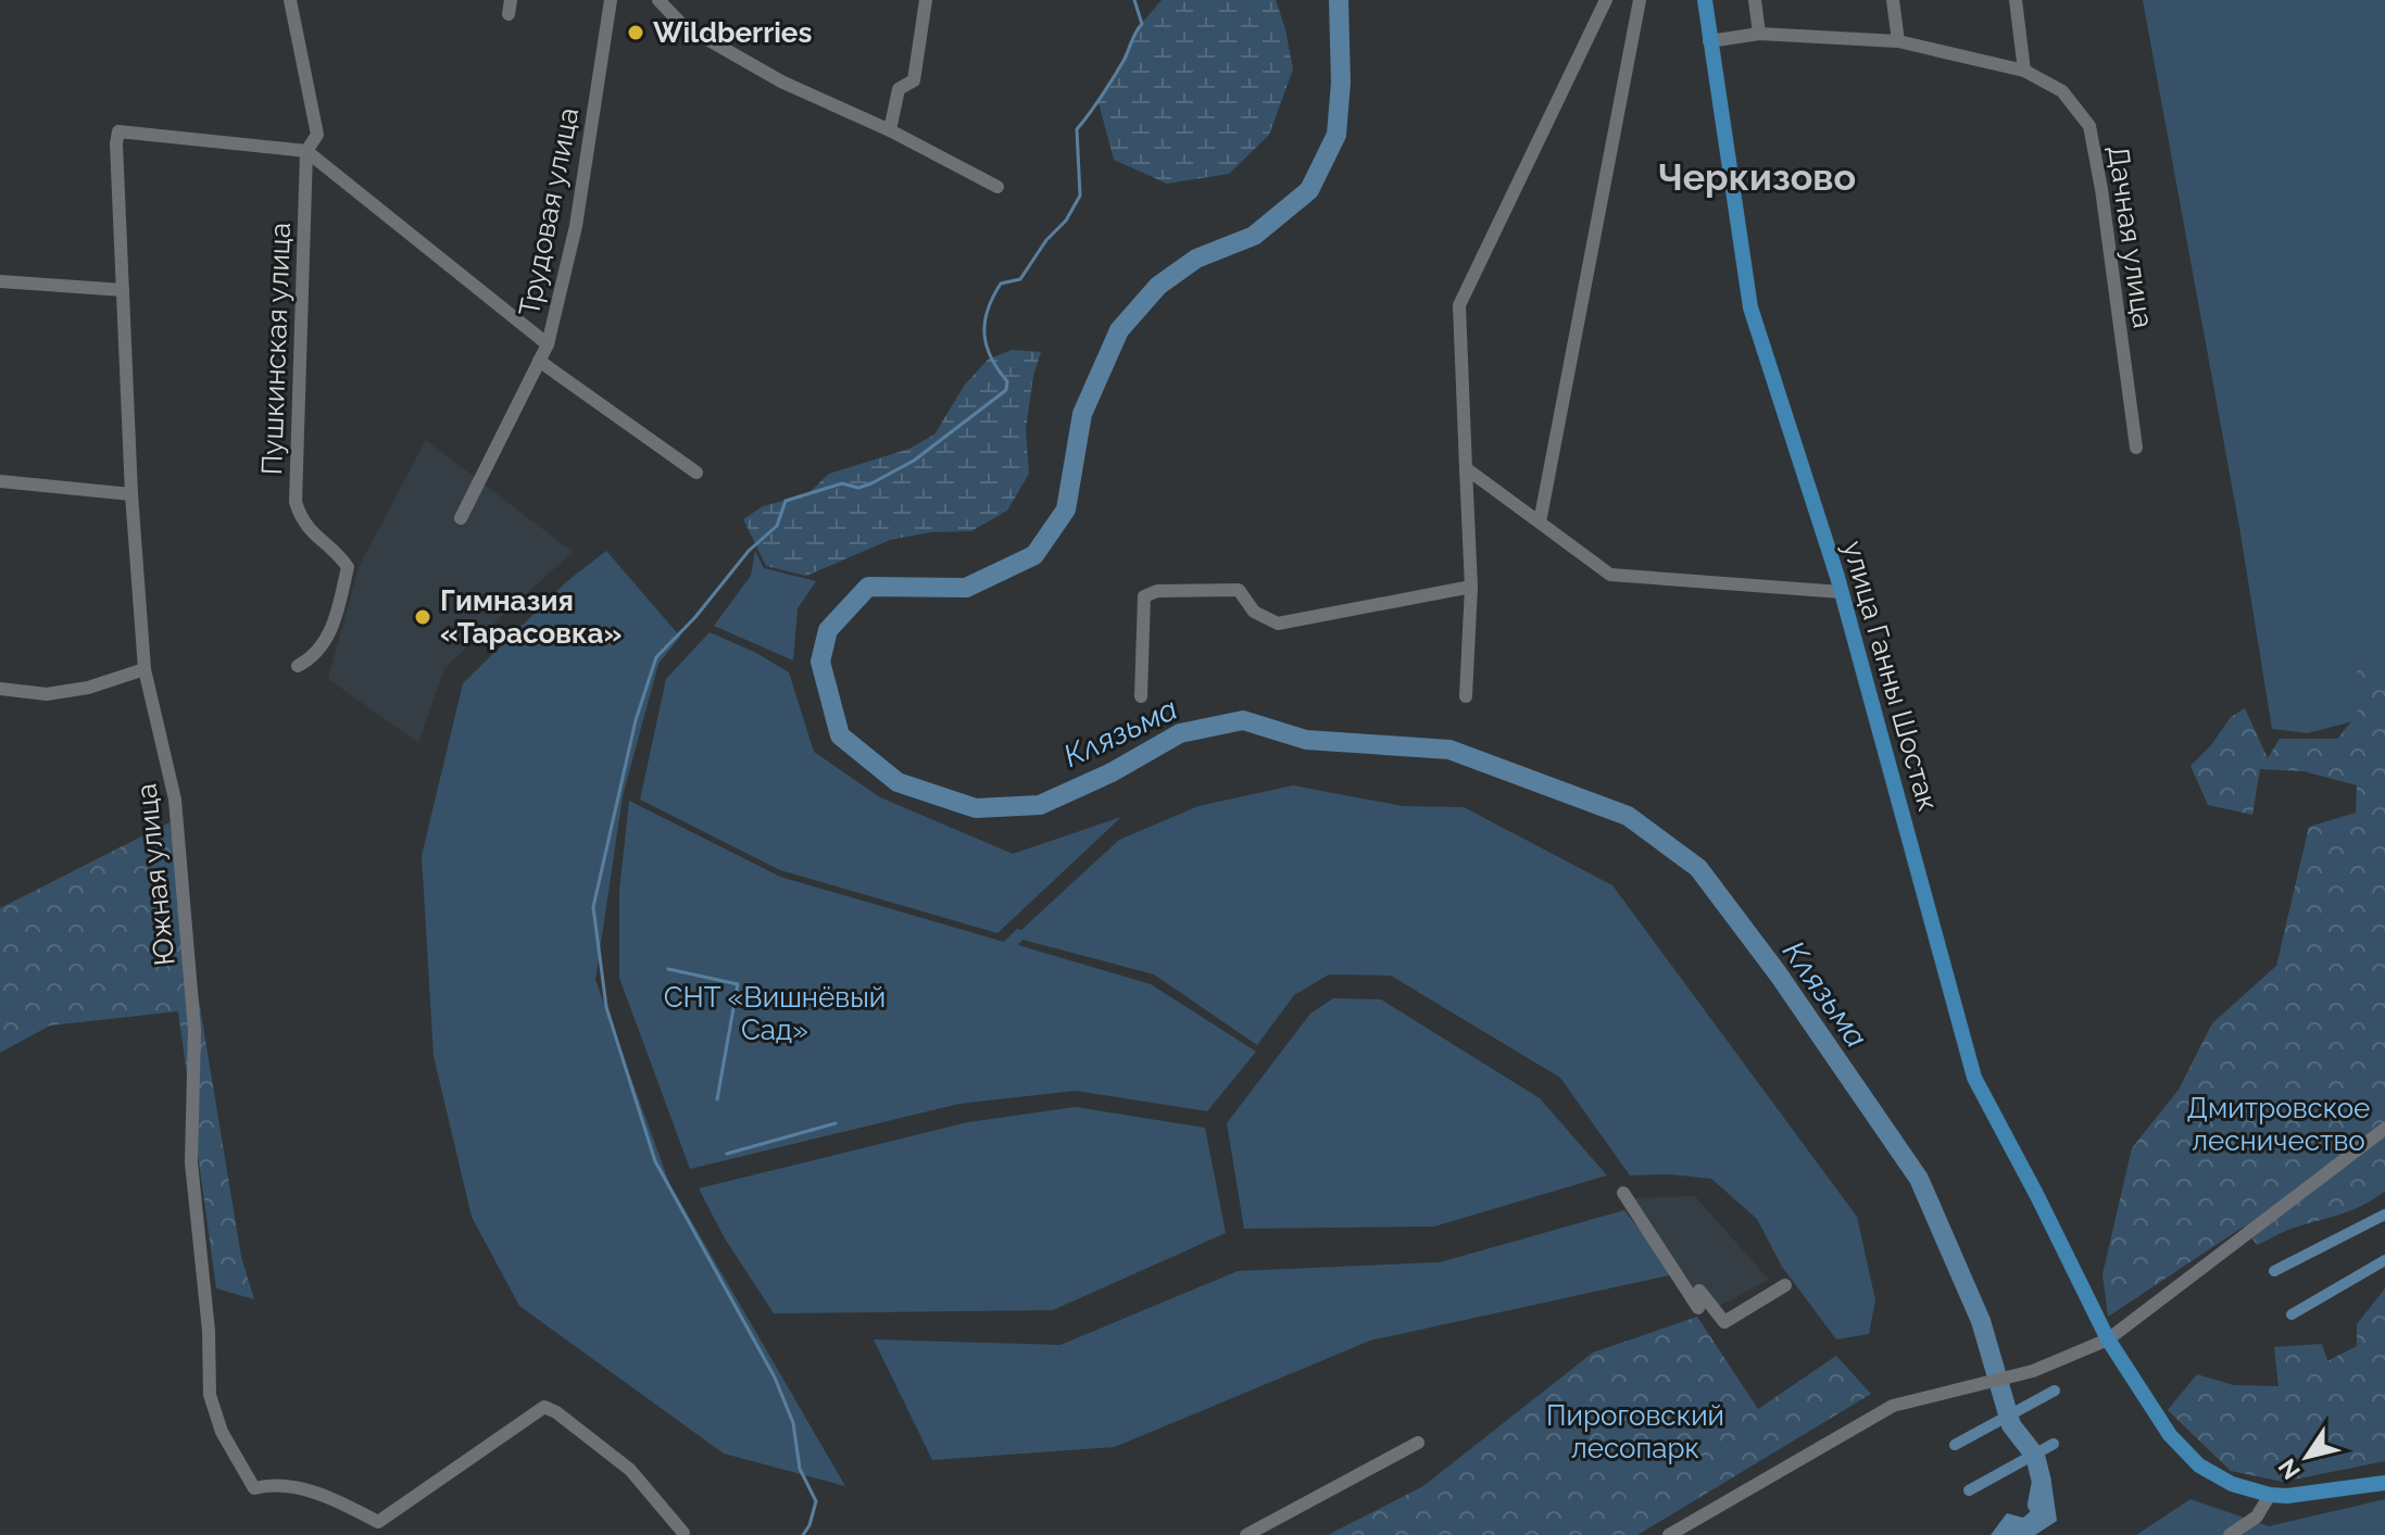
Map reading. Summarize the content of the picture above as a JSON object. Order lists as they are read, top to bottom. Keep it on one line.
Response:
{"streets":{"main road":["улица Ганны Шостак"],"street":["Трудовая улица","Дачная улица","Пушкинская улица","Южная улица"]},"crossings":[["Дачная улица","улица Ганны Шостак"],["Пушкинская улица","Южная улица"]],"districts":["Черкизово"],"water":["Клязьма"],"parks":["СНТ «Вишнёвый Сад»","Дмитровское лесничество","Пироговский лесопарк"],"places":["Wildberries","Гимназия «Тарасовка»"],"north":"bottom left"}
